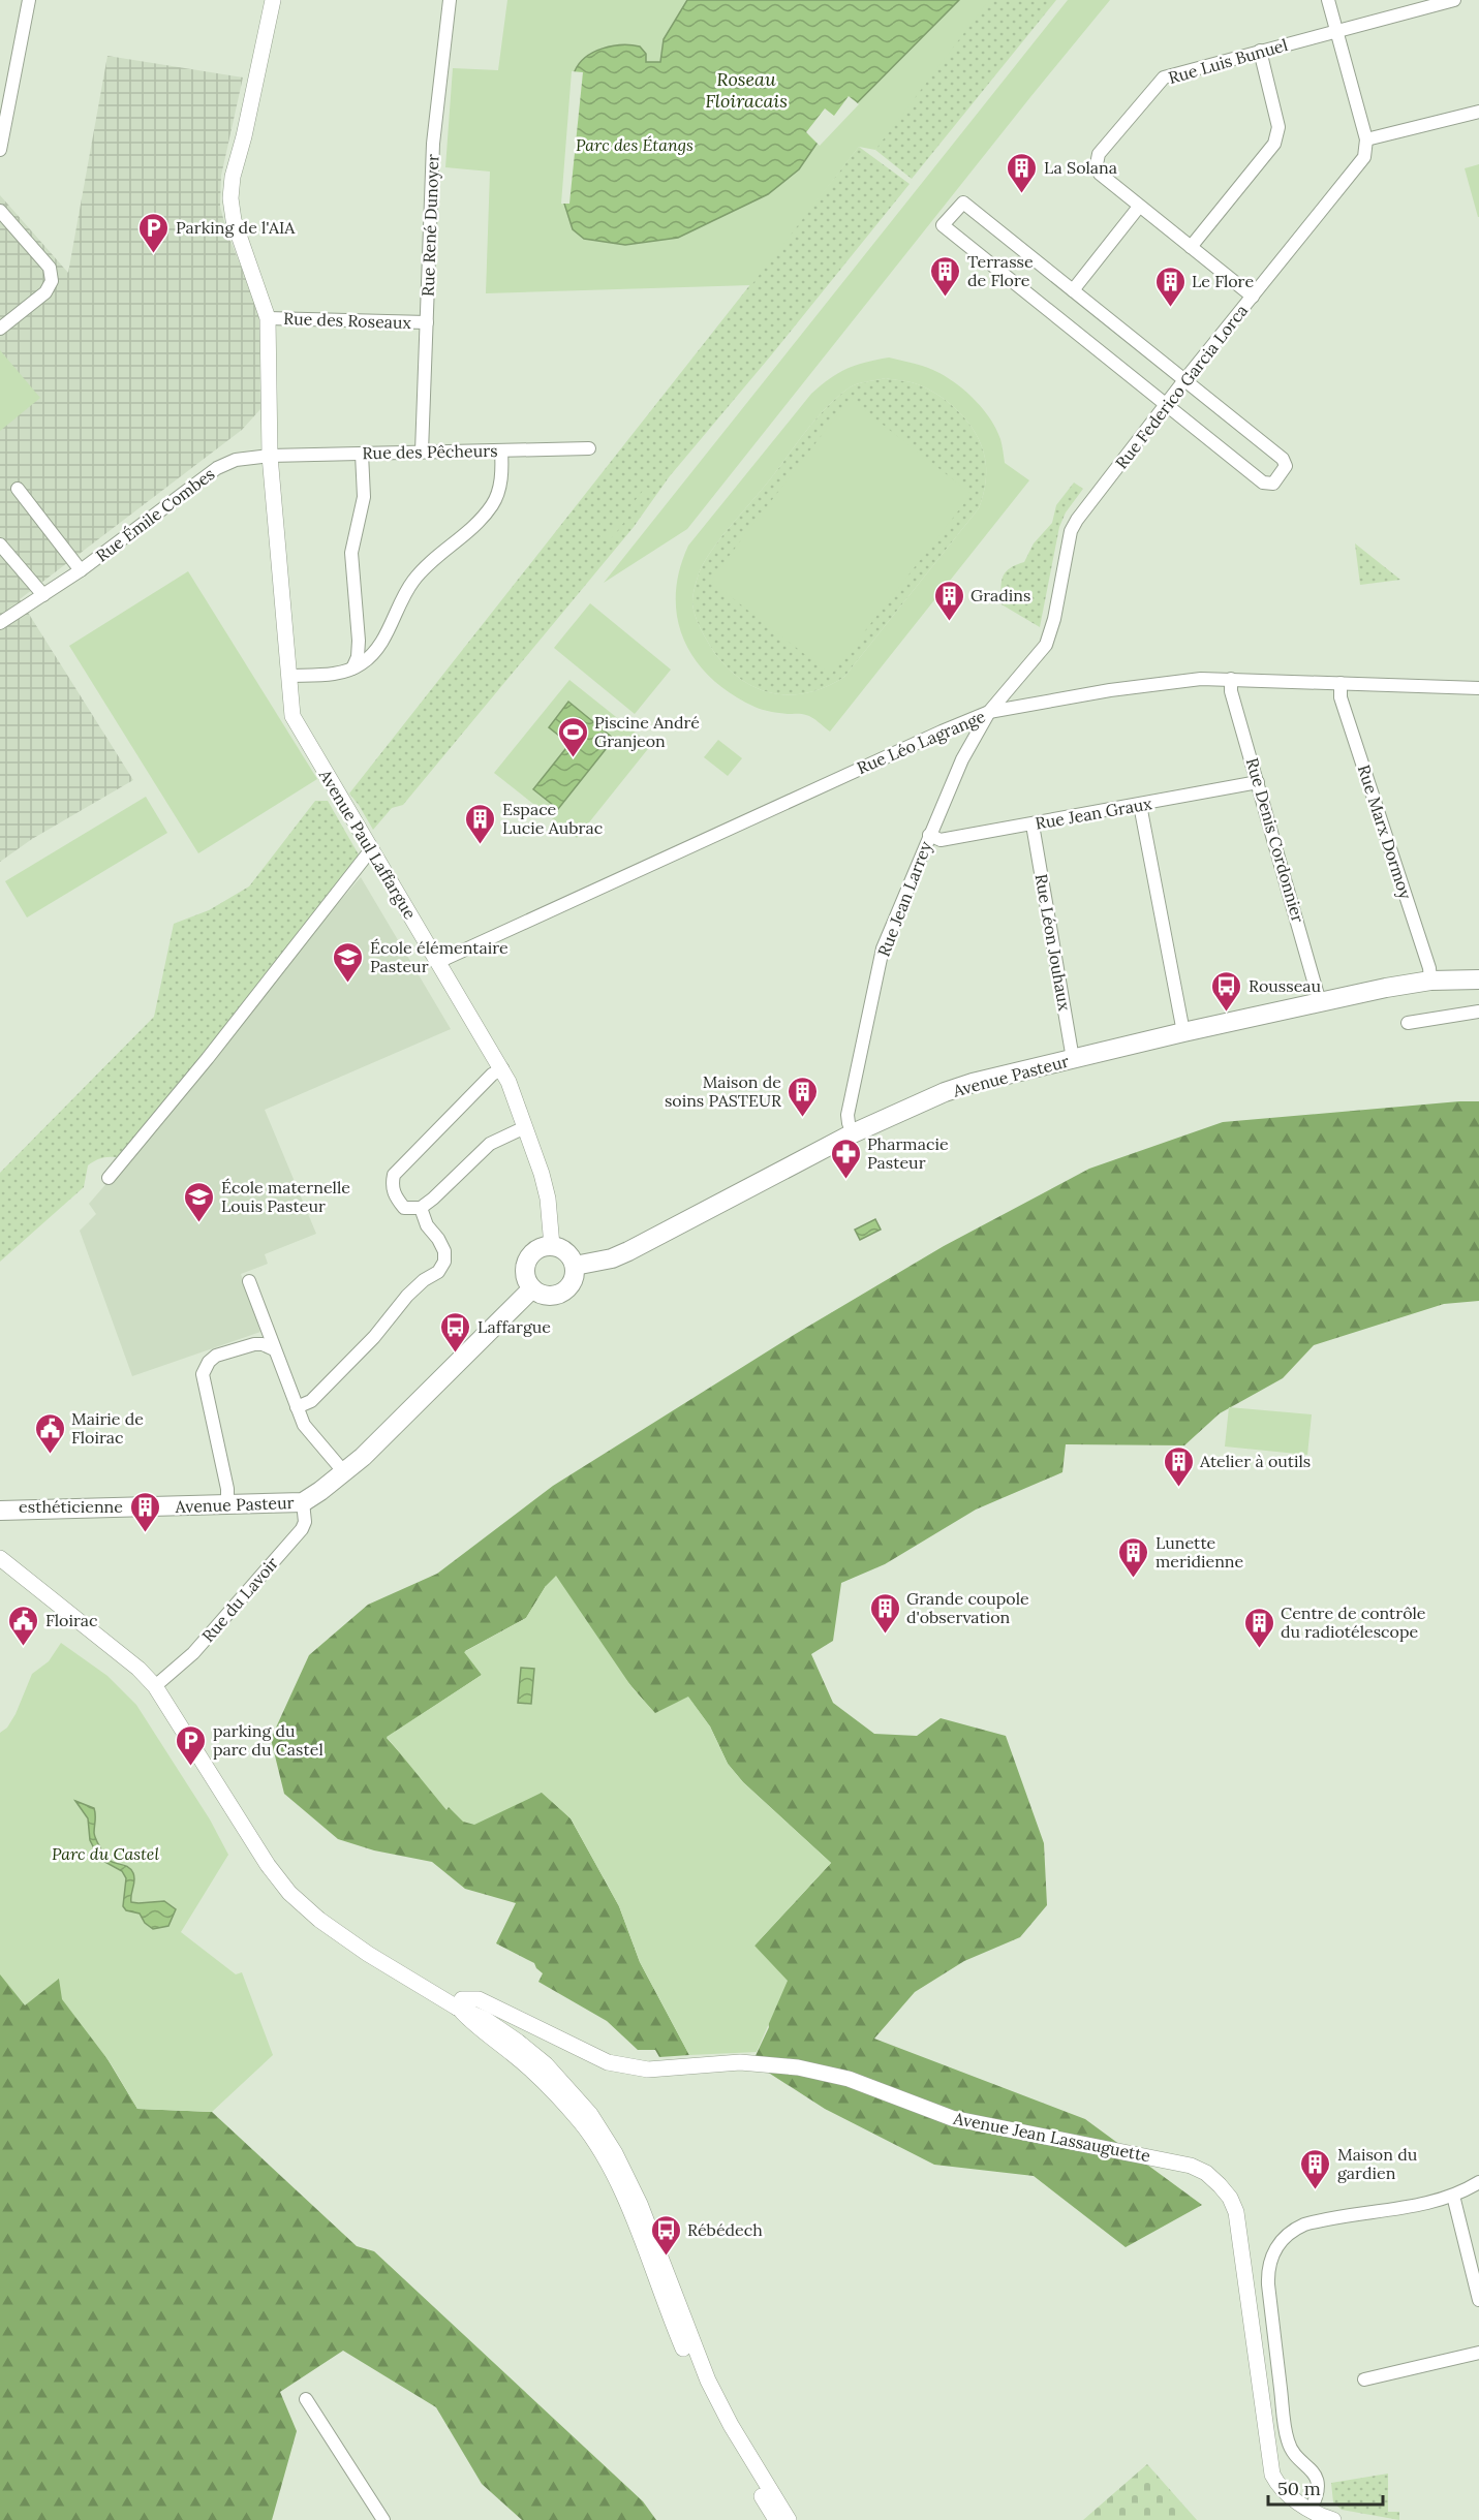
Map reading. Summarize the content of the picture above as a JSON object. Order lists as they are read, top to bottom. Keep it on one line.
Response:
{"streets":{"main road":["Avenue Pasteur"],"street":["Rue Luis Bunuel","Rue René Dunoyer","Rue des Roseaux","Rue Federico Garcia Lorca","Rue des Pêcheurs","Rue Émile Combes","Rue Léo Lagrange","Rue Jean Graux","Rue Marx Dormoy","Rue Denis Cordonnier","Avenue Paul Laffargue","Rue Jean Larrey","Rue Léon Jouhaux","Rue du Lavoir","Avenue Jean Lassauguette"]},"crossings":[["Rue Luis Bunuel","Rue Federico Garcia Lorca"],["Rue René Dunoyer","Rue des Roseaux"],["Rue René Dunoyer","Rue des Pêcheurs"],["Rue Federico Garcia Lorca","Rue Léo Lagrange"],["Rue Federico Garcia Lorca","Rue Jean Larrey"],["Rue des Pêcheurs","Rue Émile Combes"],["Rue des Pêcheurs","Avenue Paul Laffargue"],["Rue Émile Combes","Avenue Paul Laffargue"],["Rue Léo Lagrange","Rue Marx Dormoy"],["Rue Léo Lagrange","Rue Denis Cordonnier"],["Rue Léo Lagrange","Avenue Paul Laffargue"],["Rue Léo Lagrange","Rue Jean Larrey"],["Rue Jean Graux","Rue Denis Cordonnier"],["Rue Jean Graux","Rue Jean Larrey"],["Rue Jean Graux","Rue Léon Jouhaux"],["Rue Marx Dormoy","Avenue Pasteur"],["Rue Denis Cordonnier","Avenue Pasteur"],["Avenue Paul Laffargue","Avenue Pasteur"],["Rue Jean Larrey","Avenue Pasteur"],["Rue Léon Jouhaux","Avenue Pasteur"],["Avenue Pasteur","Rue du Lavoir"]],"water":["Roseau Floiracais"],"parks":["Parc des Étangs","Parc du Castel"],"places":{"building":["La Solana","Terrasse de Flore","Le Flore","Gradins","Espace Lucie Aubrac","Maison de soins PASTEUR","Atelier à outils","esthéticienne","Lunette meridienne","Grande coupole d'observation","Centre de contrôle du radiotélescope","Maison du gardien"],"parking":["Parking de l'AIA","parking du parc du Castel"],"sports":["Piscine André Granjeon"],"school or university":["École élémentaire Pasteur","École maternelle Louis Pasteur"],"bus stop":["Rousseau","Laffargue","Rébédech"],"pharmacy":["Pharmacie Pasteur"],"public building":["Mairie de Floirac","Floirac"]},"scale_bar":"50 m"}
